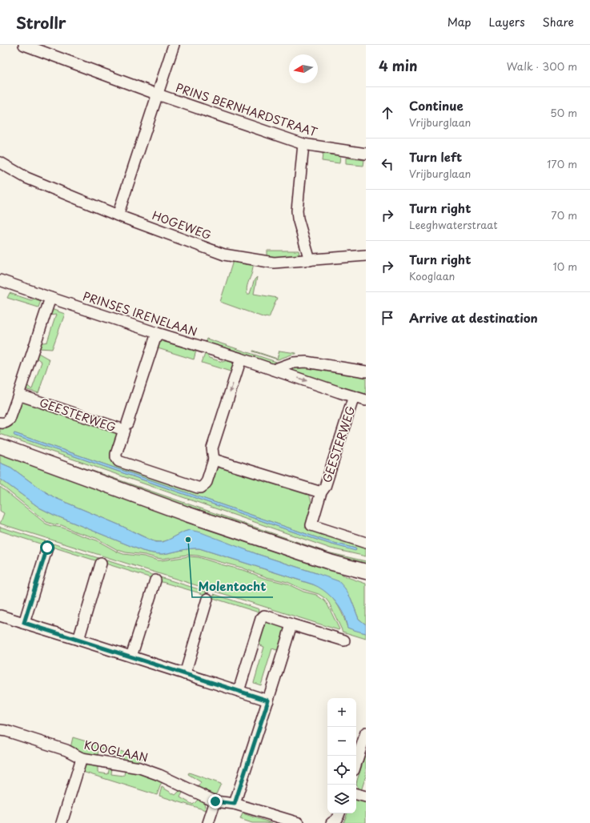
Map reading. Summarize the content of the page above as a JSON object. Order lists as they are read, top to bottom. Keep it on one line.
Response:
{"streets":{"street":["PRINS BERNHARDSTRAAT","HOGEWEG","PRINSES IRENELAAN","GEESTERWEG","KOOGLAAN"]},"crossings":[["PRINSES IRENELAAN","GEESTERWEG"]],"places":["Molentocht"],"north":"left","page":{"header":"Strollr","nav":["Map","Layers","Share"],"heading":["4 min","Walk · 300 m"],"list":[["Continue","Vrijburglaan","50 m"],["Turn left","Vrijburglaan","170 m"],["Turn right","Leeghwaterstraat","70 m"],["Turn right","Kooglaan","10 m"],"Arrive at destination"],"map_buttons":["+","−"]}}
